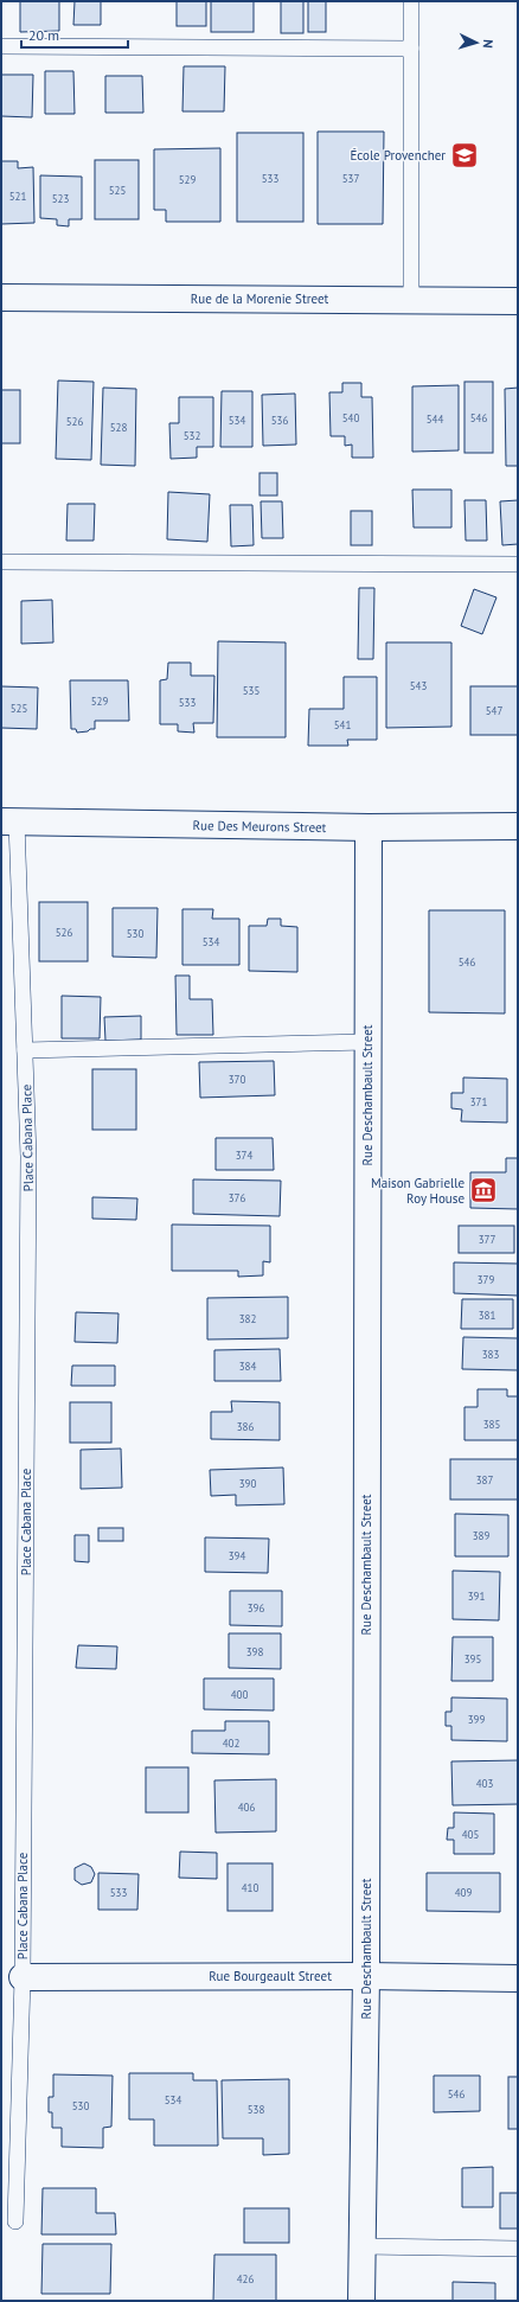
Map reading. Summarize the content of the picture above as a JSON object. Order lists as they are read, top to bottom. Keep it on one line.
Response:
{"streets":{"street":["Rue de la Morenie Street","Rue Des Meurons Street","Rue Deschambault Street","Rue Bourgeault Street"],"lane":["Place Cabana Place"]},"crossings":[["Rue Des Meurons Street","Rue Deschambault Street"],["Rue Des Meurons Street","Place Cabana Place"],["Rue Deschambault Street","Rue Bourgeault Street"],["Place Cabana Place","Rue Bourgeault Street"]],"places":{"school or university":["École Provencher"],"museum":["Maison Gabrielle Roy House"]},"house_numbers":["533","537","529","525","521","523","540","546","544","534","536","526","528","532","543","535","529","533","525","547","541","526","530","534","546","370","371","374","376","377","379","381","382","383","384","385","386","387","390","389","394","391","396","398","395","400","399","402","403","406","405","410","533","409","546","534","530","538","426"],"scale_bar":"20 m","north":"right"}
